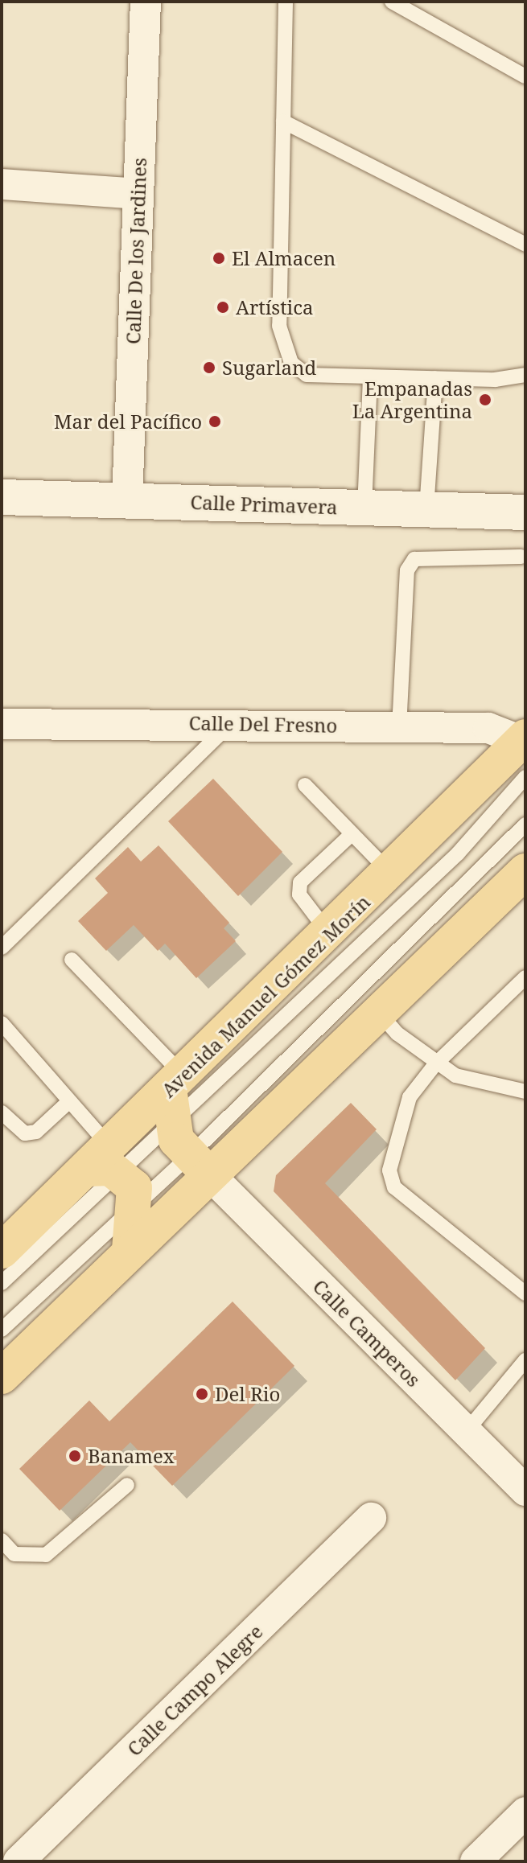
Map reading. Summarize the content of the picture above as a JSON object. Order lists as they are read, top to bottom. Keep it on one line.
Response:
{"streets":{"main road":["Avenida Manuel Gómez Morín"],"street":["Calle De los Jardines","Calle Primavera","Calle Del Fresno","Calle Camperos","Calle Campo Alegre"]},"crossings":[["Calle De los Jardines","Calle Primavera"],["Calle Del Fresno","Avenida Manuel Gómez Morín"]],"places":["El Almacen","Artística","Sugarland","Empanadas La Argentina","Mar del Pacífico","Del Rio","Banamex"]}
